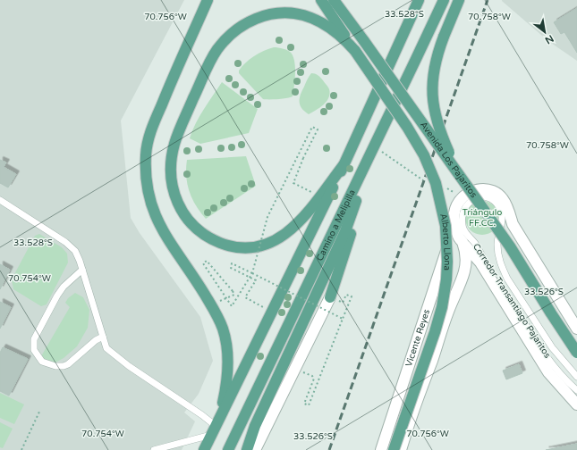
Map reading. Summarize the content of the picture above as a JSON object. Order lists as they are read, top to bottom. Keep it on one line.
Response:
{"streets":{"main road":["Avenida Los Pajaritos","Camino a Melipilla","Alberto Llona"],"street":["Vicente Reyes"],"lane":["Corredor Transantiago Pajaritos"]},"crossings":[["Alberto Llona","Vicente Reyes"]],"parks":["Triángulo FF.CC."],"north":"bottom right","coordinates":["33.528°S","70.756°W","70.758°W","70.754°W","33.526°S"]}
